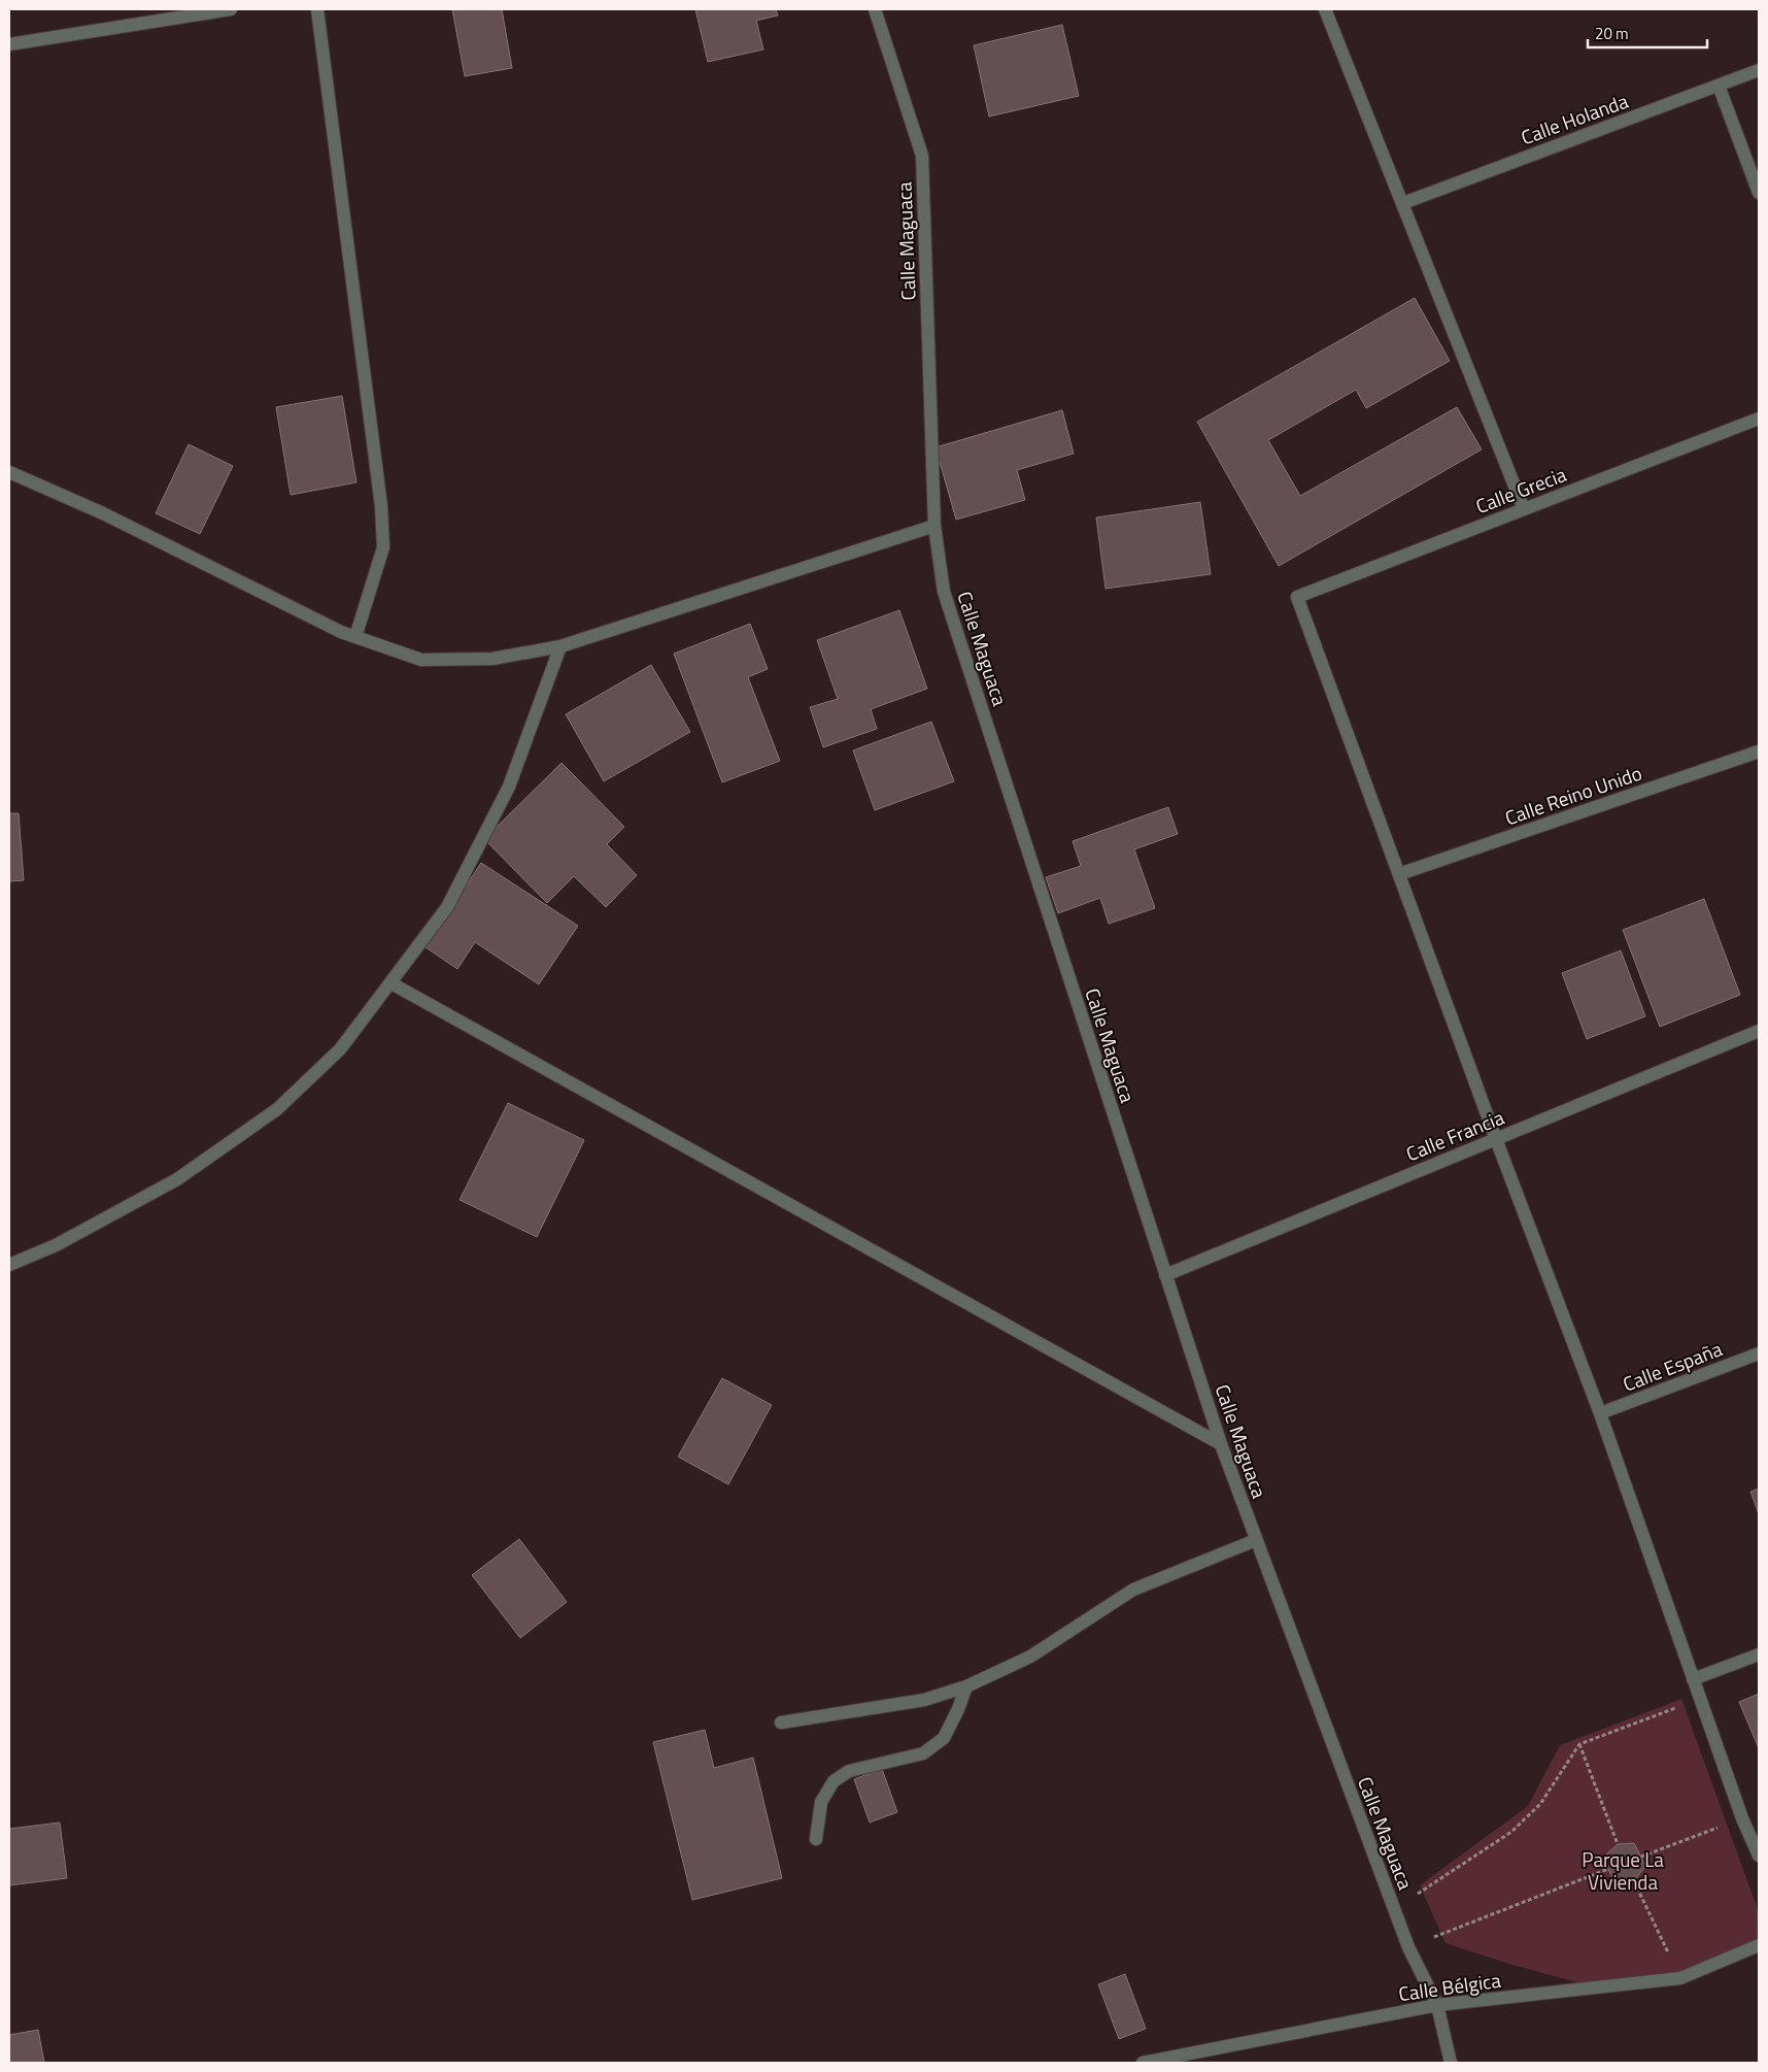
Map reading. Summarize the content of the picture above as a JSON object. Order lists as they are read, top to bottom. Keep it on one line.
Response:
{"streets":{"street":["Calle Holanda","Calle Maguaca","Calle Grecia","Calle Reino Unido","Calle Francia","Calle España","Calle Bélgica"]},"crossings":[["Calle Maguaca","Calle Francia"],["Calle Maguaca","Calle Bélgica"],["Calle Grecia","Calle Reino Unido"]],"parks":["Parque La Vivienda"],"scale_bar":"20 m"}
